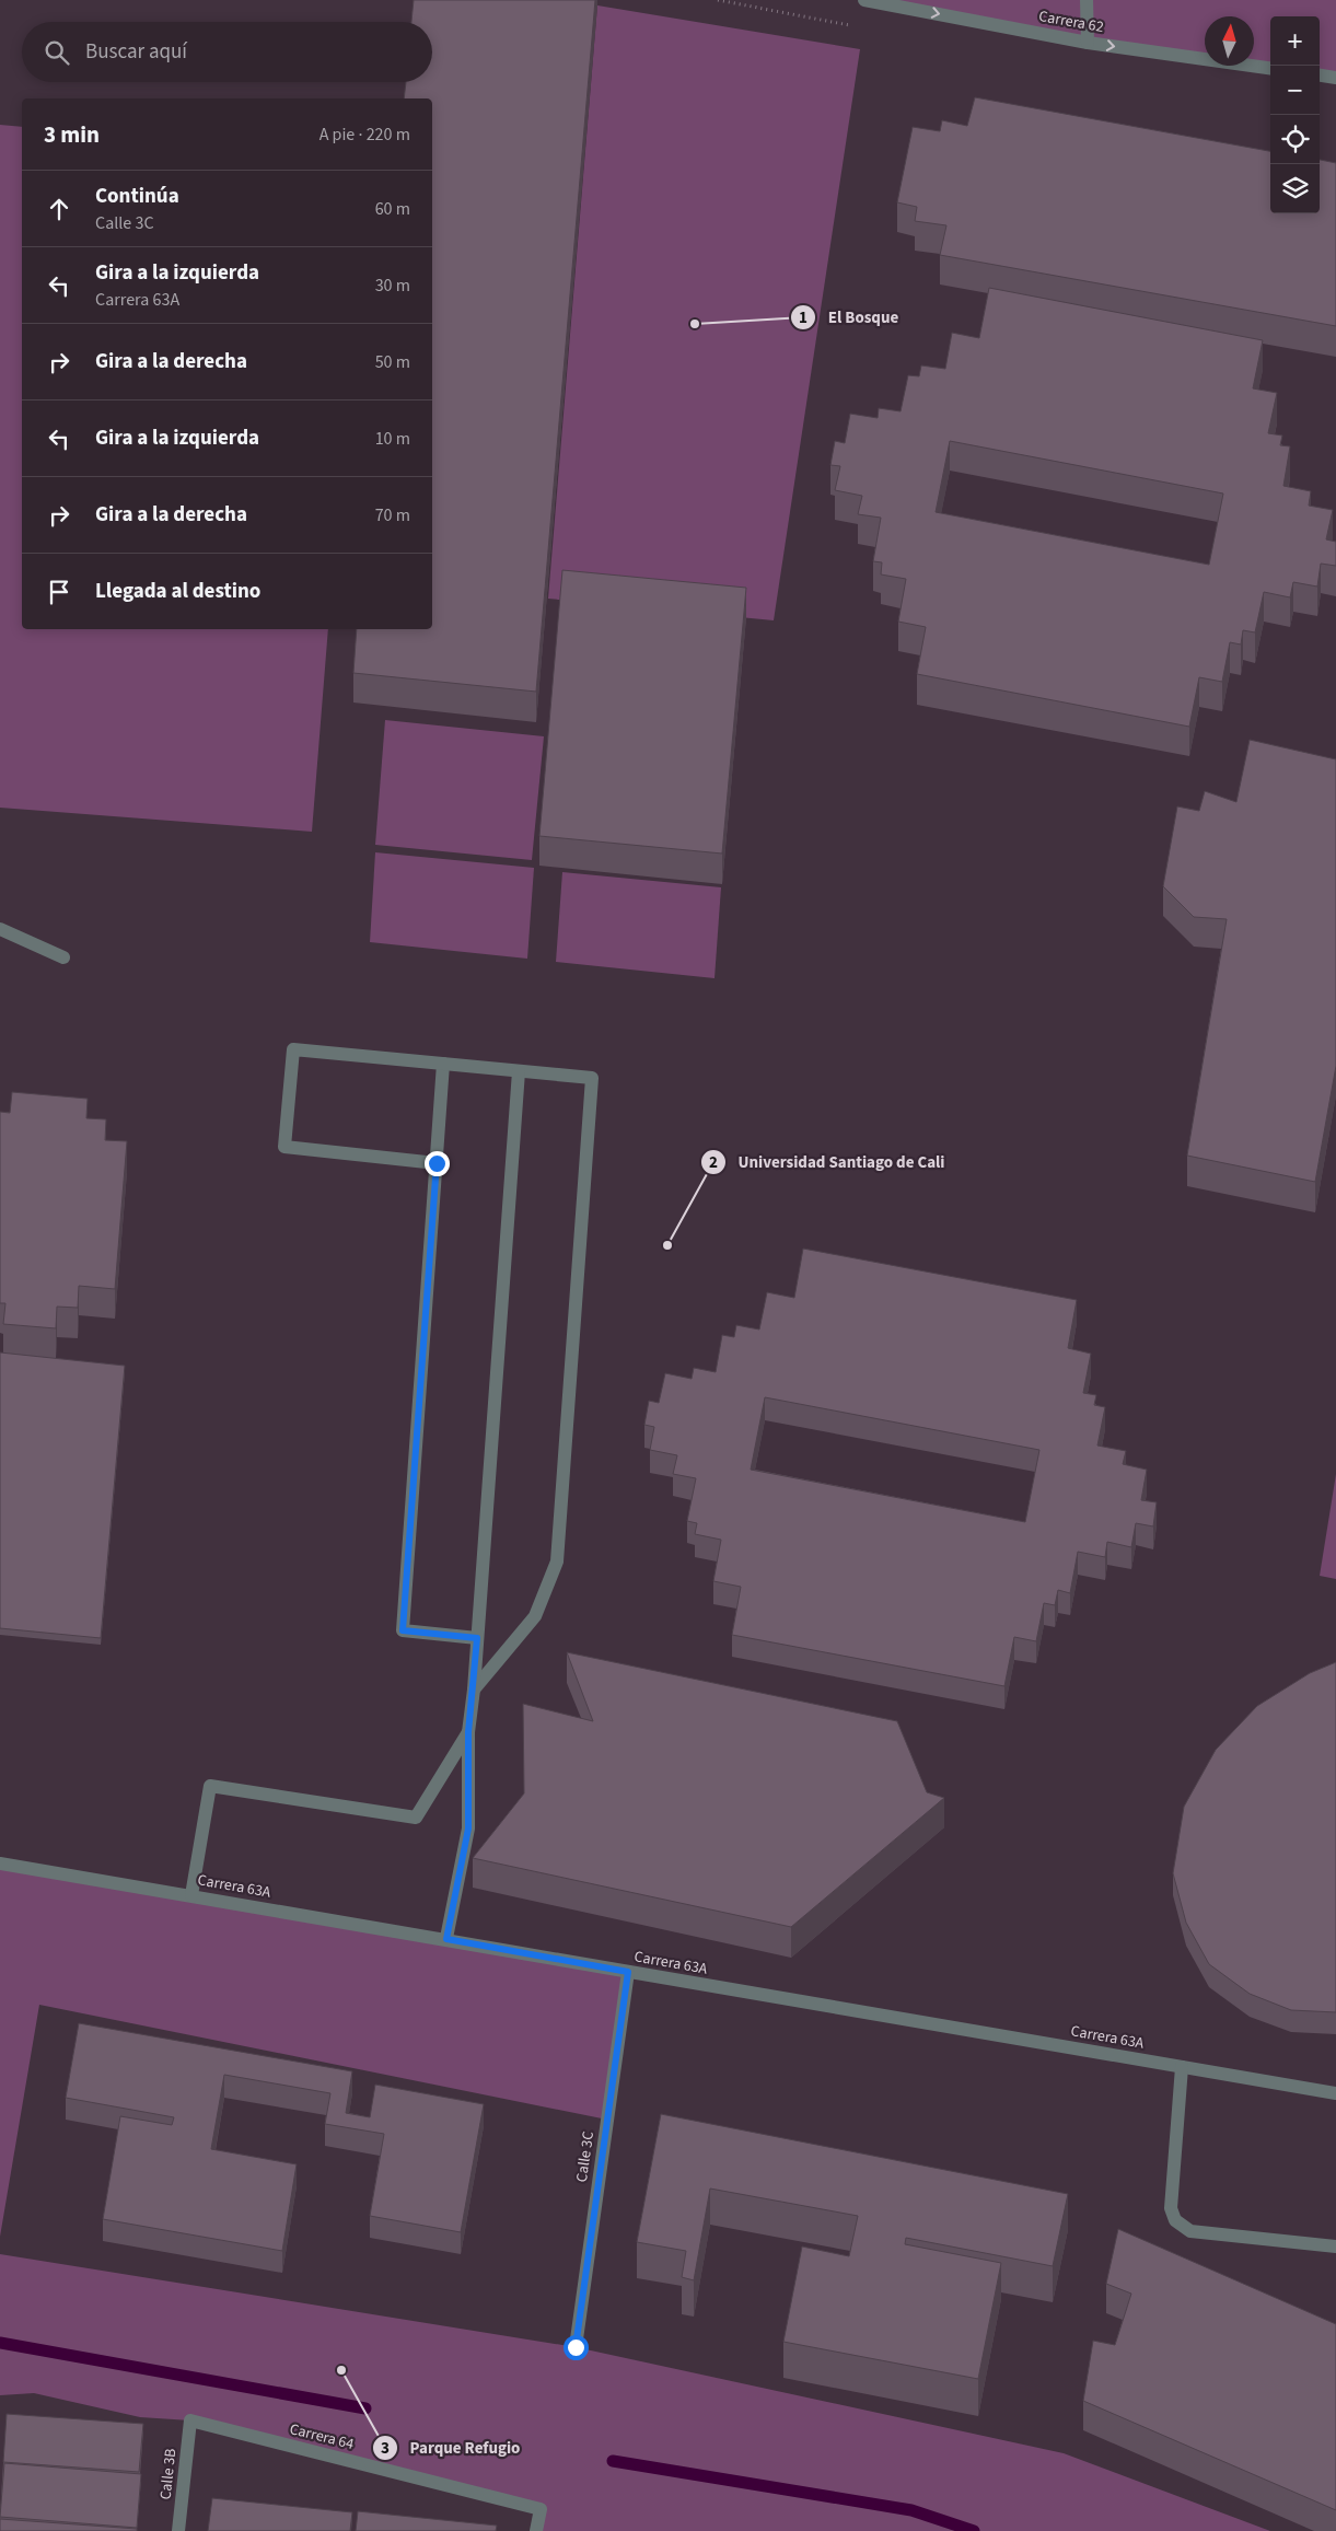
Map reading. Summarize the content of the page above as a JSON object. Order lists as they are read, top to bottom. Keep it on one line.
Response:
{"streets":{"street":["Carrera 62","Carrera 63A","Calle 3C","Carrera 64","Calle 3B"]},"crossings":[["Carrera 63A","Calle 3C"],["Carrera 64","Calle 3B"]],"one_way":["Carrera 62"],"places":["El Bosque","Universidad Santiago de Cali","Parque Refugio"],"north":"top","page":{"map_buttons":["+","−"],"search":"Buscar aquí","heading":["3 min","A pie · 220 m"],"list":[["Continúa","Calle 3C","60 m"],["Gira a la izquierda","Carrera 63A","30 m"],["Gira a la derecha","50 m"],["Gira a la izquierda","10 m"],["Gira a la derecha","70 m"],"Llegada al destino"]}}
